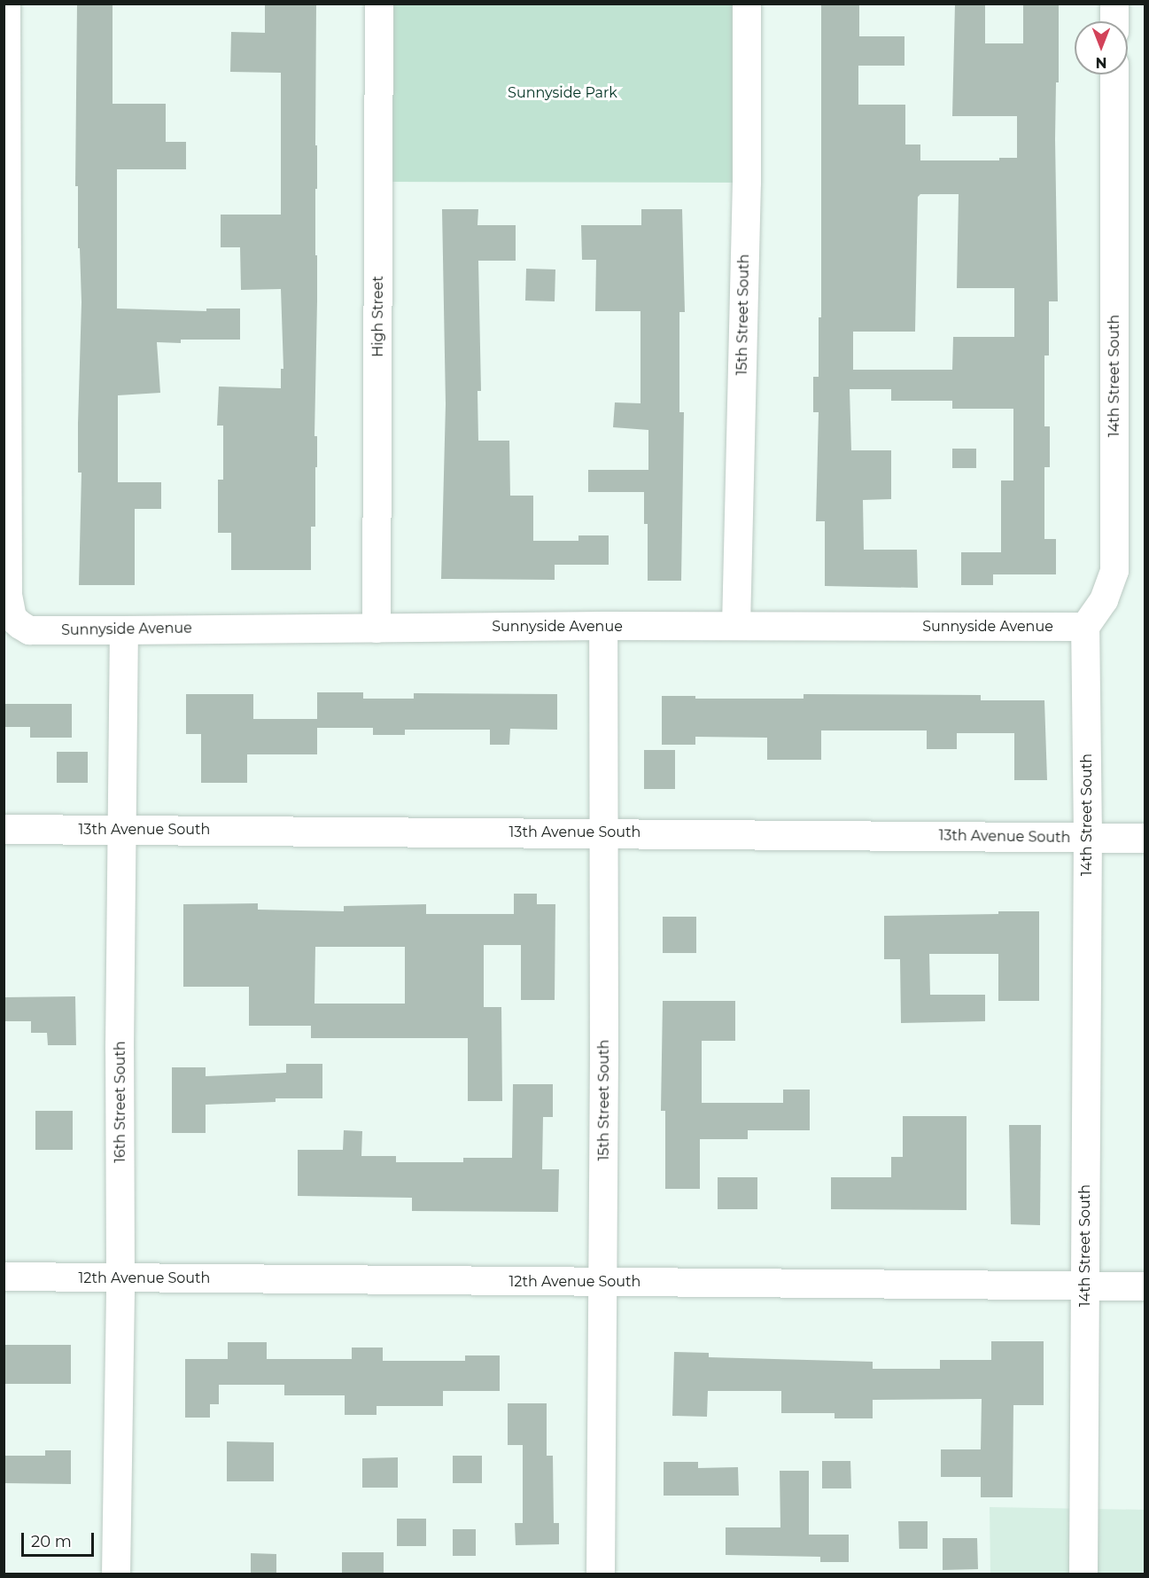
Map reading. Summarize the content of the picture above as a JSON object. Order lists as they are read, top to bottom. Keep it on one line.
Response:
{"streets":{"street":["15th Street South","High Street","14th Street South","Sunnyside Avenue","13th Avenue South","16th Street South","12th Avenue South"]},"crossings":[["15th Street South","Sunnyside Avenue"],["15th Street South","13th Avenue South"],["15th Street South","12th Avenue South"],["High Street","Sunnyside Avenue"],["14th Street South","Sunnyside Avenue"],["14th Street South","13th Avenue South"],["14th Street South","12th Avenue South"],["Sunnyside Avenue","16th Street South"],["13th Avenue South","16th Street South"],["16th Street South","12th Avenue South"]],"parks":["Sunnyside Park"],"scale_bar":"20 m","north":"bottom"}
